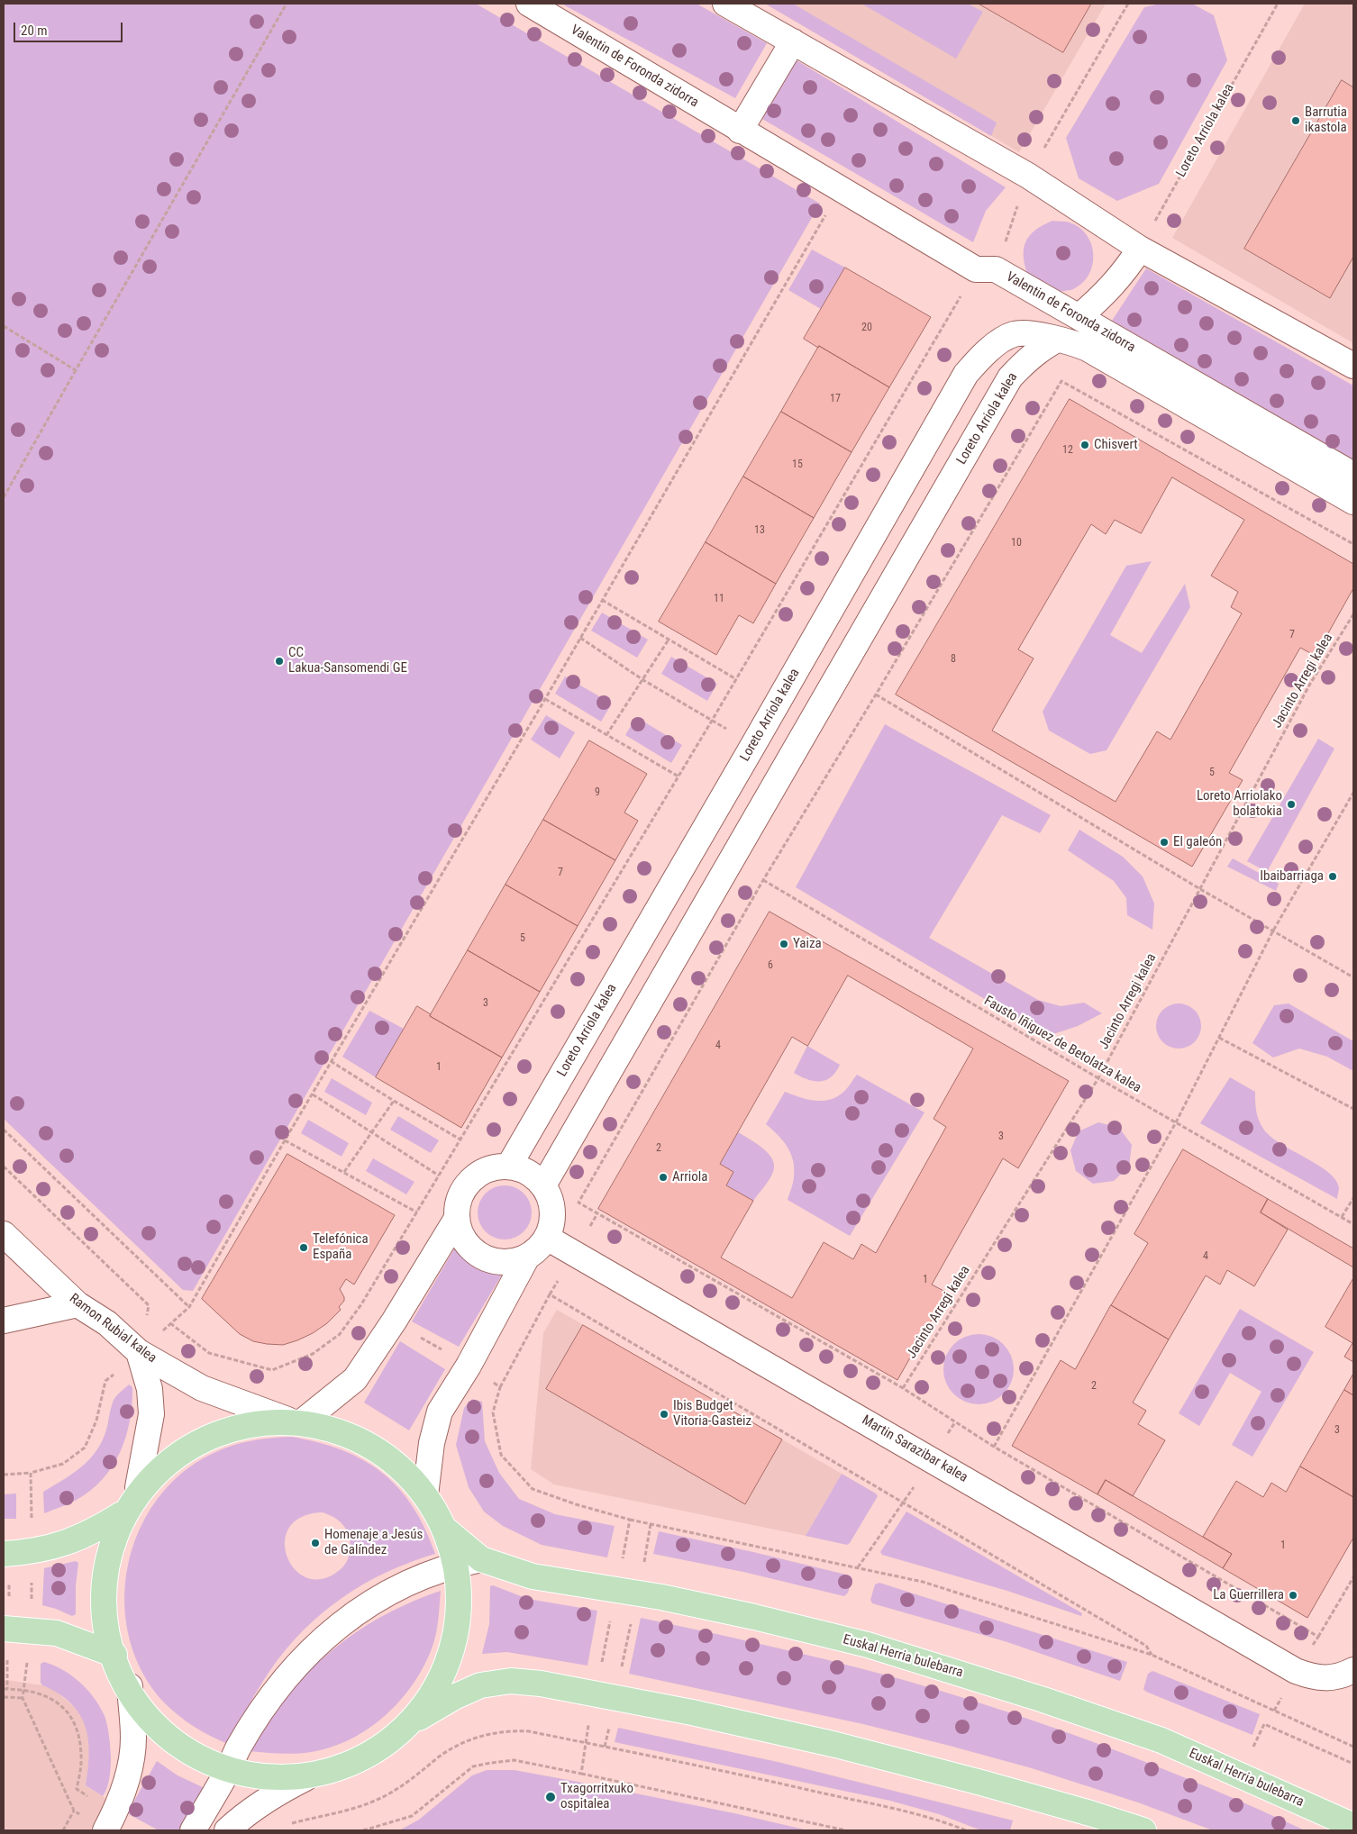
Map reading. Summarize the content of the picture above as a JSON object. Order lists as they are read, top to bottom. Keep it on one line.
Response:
{"streets":{"main road":["Euskal Herria bulebarra"],"street":["Valentin de Foronda zidorra","Loreto Arriola kalea","Ramon Rubial kalea","Martin Sarazibar kalea"],"path":["Jacinto Arregi kalea","Fausto Iñiguez de Betolatza kalea"]},"crossings":[["Valentin de Foronda zidorra","Loreto Arriola kalea"],["Loreto Arriola kalea","Martin Sarazibar kalea"],["Jacinto Arregi kalea","Fausto Iñiguez de Betolatza kalea"]],"places":["Barrutia ikastola","Chisvert","CC Lakua-Sansomendi GE","Loreto Arriolako bolatokia","El galeón","Ibaibarriaga","Yaiza","Arriola","Telefónica España","Ibis Budget Vitoria-Gasteiz","Homenaje a Jesús de Galíndez","La Guerrillera","Txagorritxuko ospitalea"],"house_numbers":["20","17","12","15","13","10","11","7","8","5","9","7","5","6","3","4","1","3","2","4","1","2","3","1"],"scale_bar":"20 m"}
